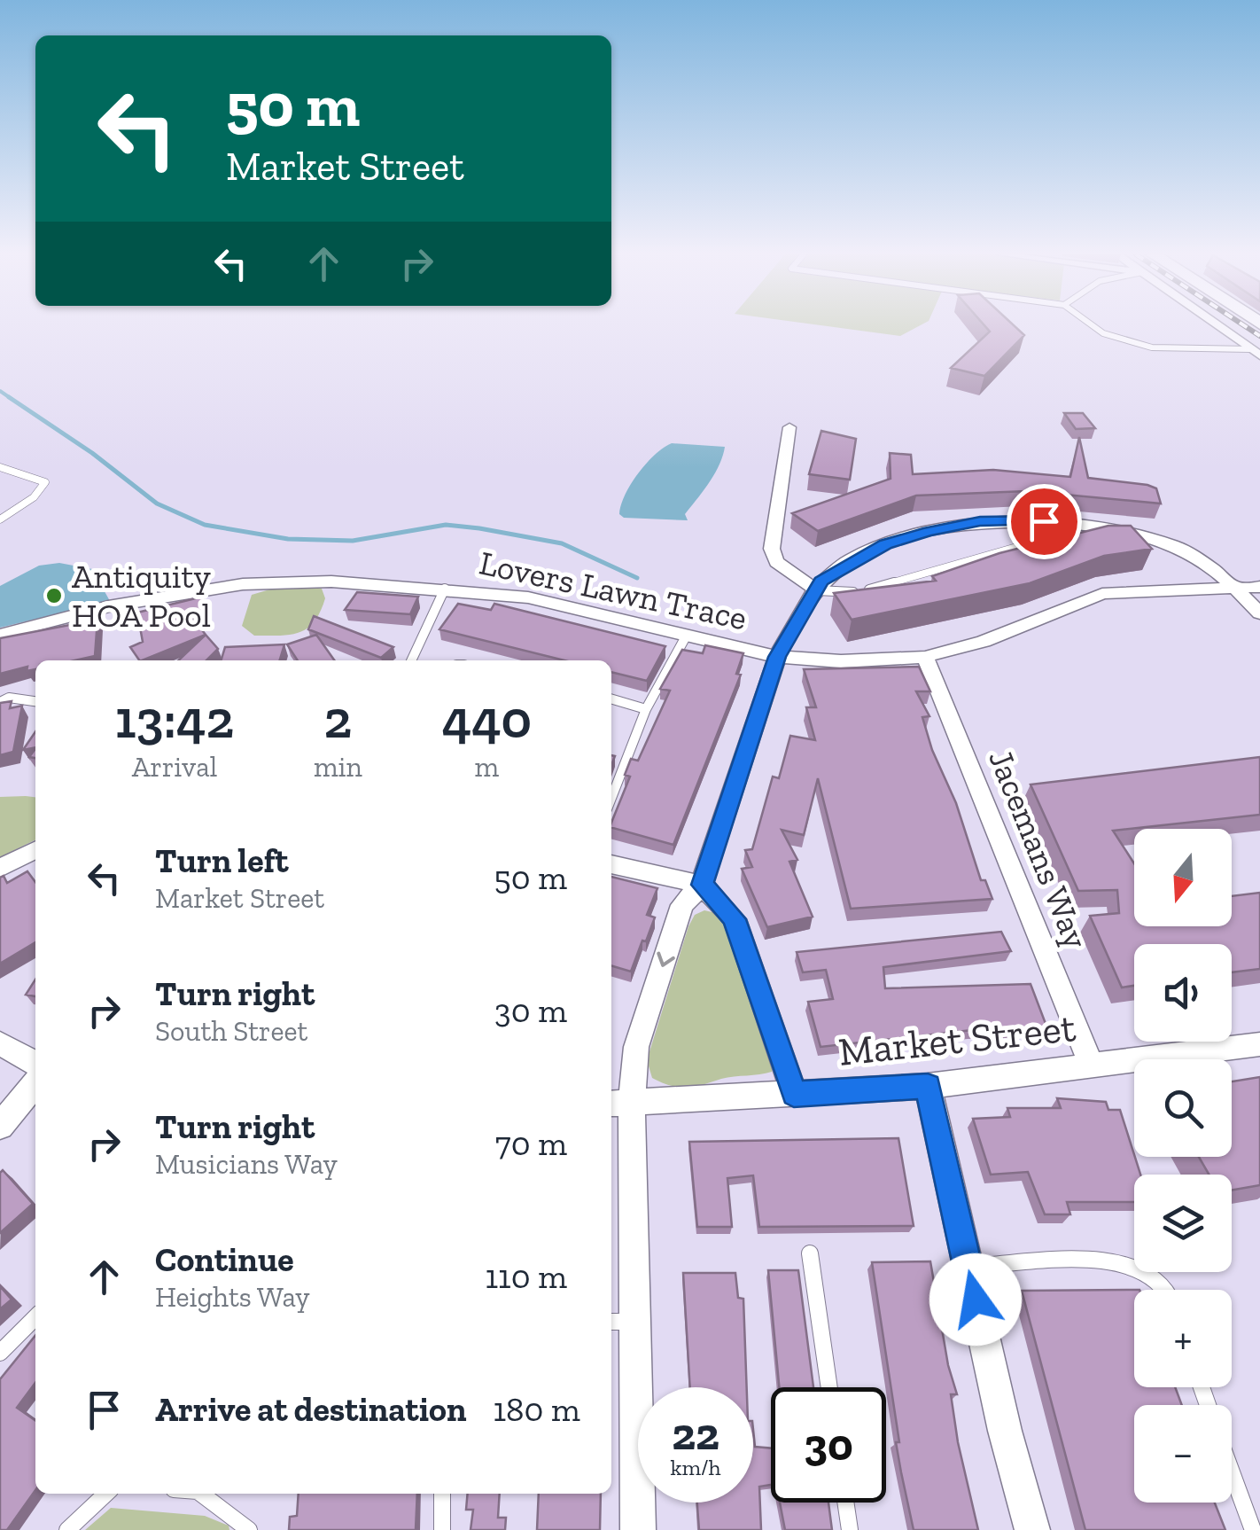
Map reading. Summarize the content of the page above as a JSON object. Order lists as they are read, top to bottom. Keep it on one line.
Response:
{"streets":{"street":["Lovers Lawn Trace","Jacemans Way","Market Street"]},"crossings":[["Lovers Lawn Trace","Jacemans Way"],["Jacemans Way","Market Street"]],"places":["Antiquity HOA Pool"],"north":"bottom","page":{"turn":["50 m","Market Street"],"eta":["13:42","Arrival","2","min","440","m"],"list":[{"name":"Turn left","note":"Market Street","value":"50 m"},{"name":"Turn right","note":"South Street","value":"30 m"},{"name":"Turn right","note":"Musicians Way","value":"70 m"},{"name":"Continue","note":"Heights Way","value":"110 m"},{"name":"Arrive at destination","value":"180 m"}],"map_buttons":["+","−"],"speed":"22 km/h","limit":"30"}}
